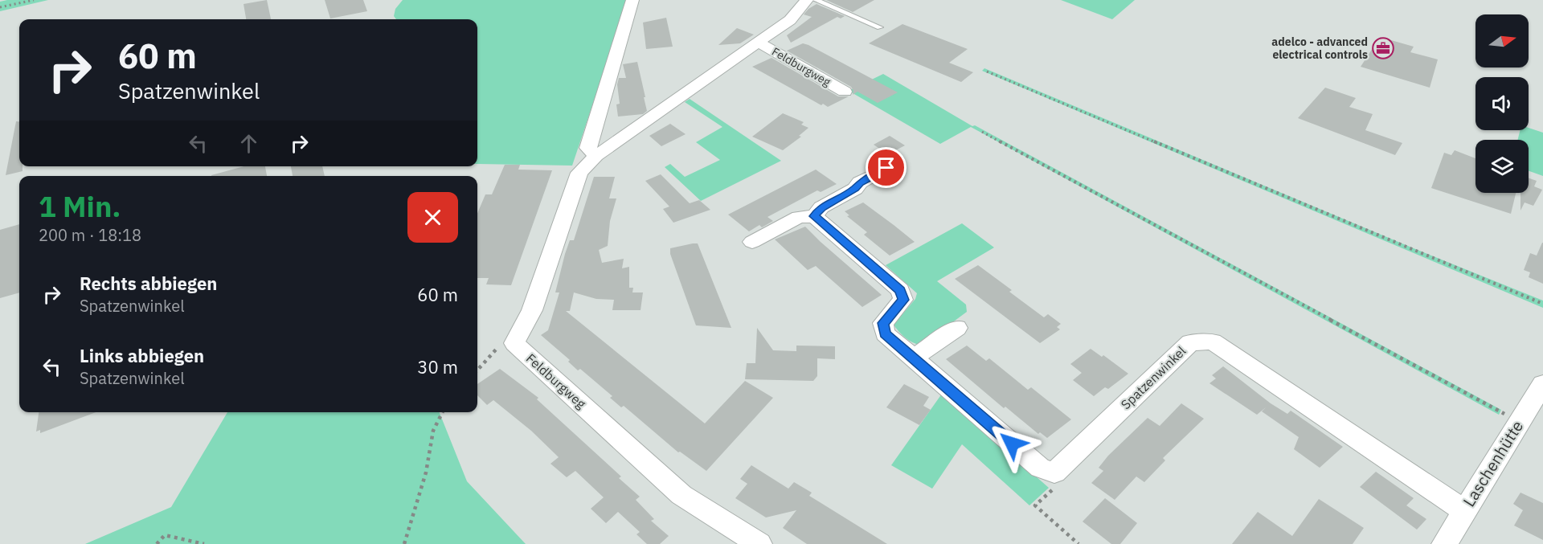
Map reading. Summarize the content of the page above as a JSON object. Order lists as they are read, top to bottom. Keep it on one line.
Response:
{"streets":{"street":["Feldburgweg","Spatzenwinkel","Laschenhütte"]},"crossings":[["Spatzenwinkel","Laschenhütte"]],"places":{"office":["adelco - advanced electrical controls"]},"north":"right","page":{"turn":["60 m","Spatzenwinkel"],"heading":["1 Min.","200 m · 18:18"],"list":[{"name":"Rechts abbiegen","note":"Spatzenwinkel","value":"60 m"},{"name":"Links abbiegen","note":"Spatzenwinkel","value":"30 m"}]}}
